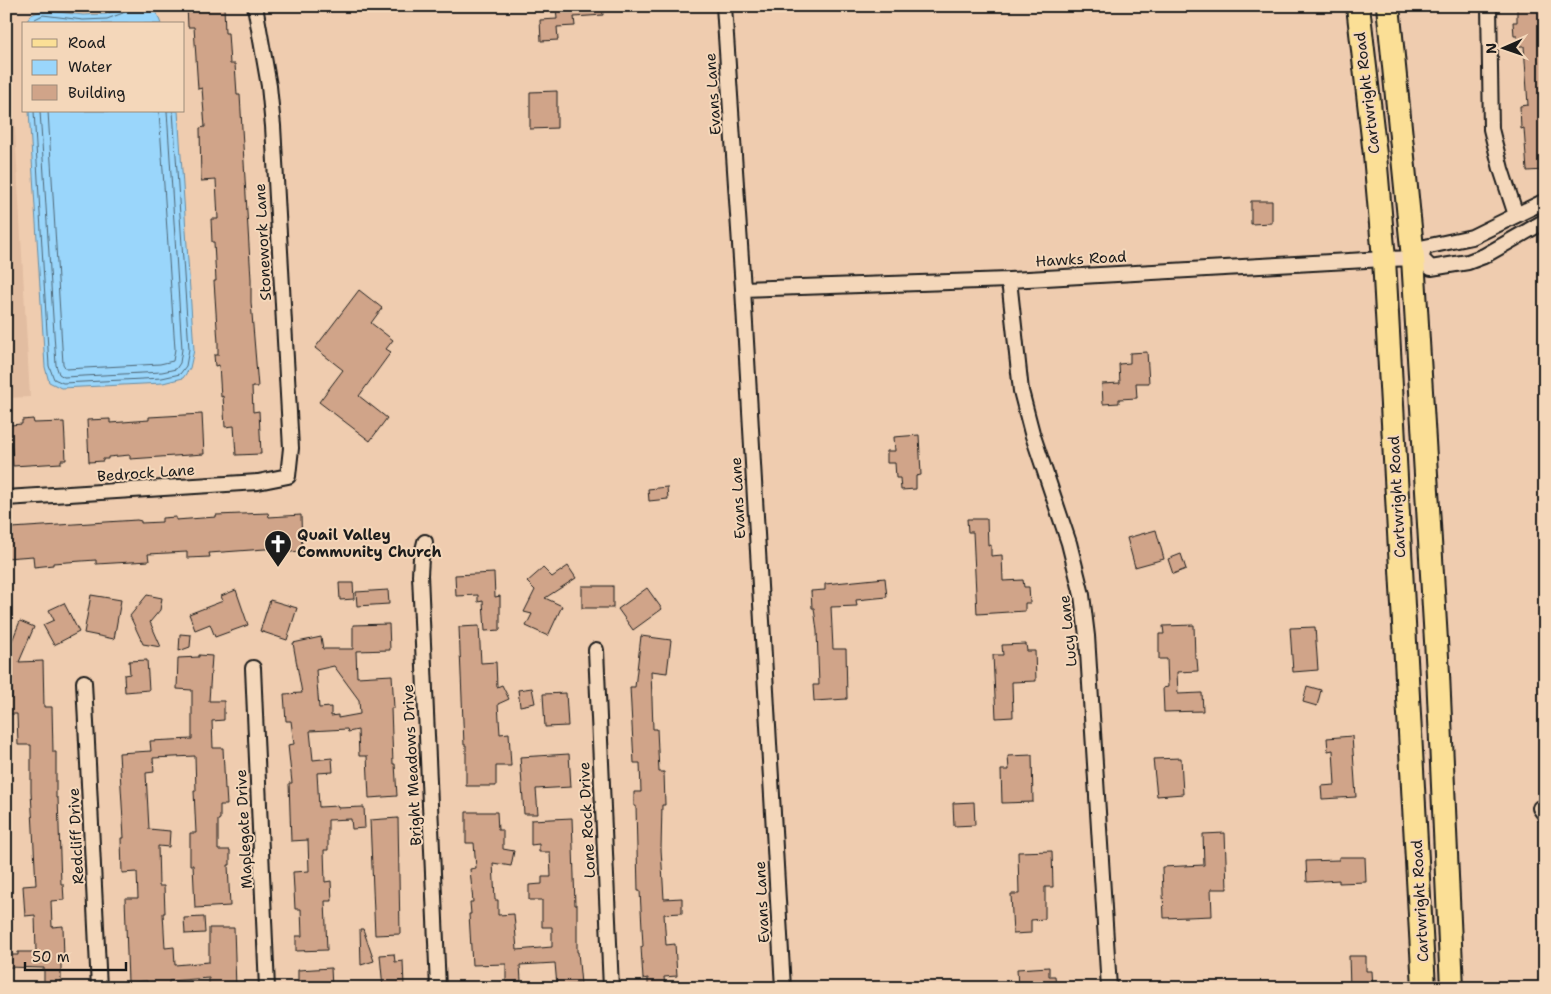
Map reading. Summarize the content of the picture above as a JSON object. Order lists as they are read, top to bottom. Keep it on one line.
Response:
{"streets":{"main road":["Cartwright Road"],"street":["Evans Lane","Stonework Lane","Hawks Road","Bedrock Lane","Lucy Lane","Bright Meadows Drive","Lone Rock Drive","Maplegate Drive","Redcliff Drive"]},"crossings":[["Cartwright Road","Hawks Road"],["Evans Lane","Hawks Road"],["Stonework Lane","Bedrock Lane"],["Hawks Road","Lucy Lane"]],"places":{"church":["Quail Valley Community Church"]},"legend":["Road","Water","Building"],"scale_bar":"50 m","north":"left"}
